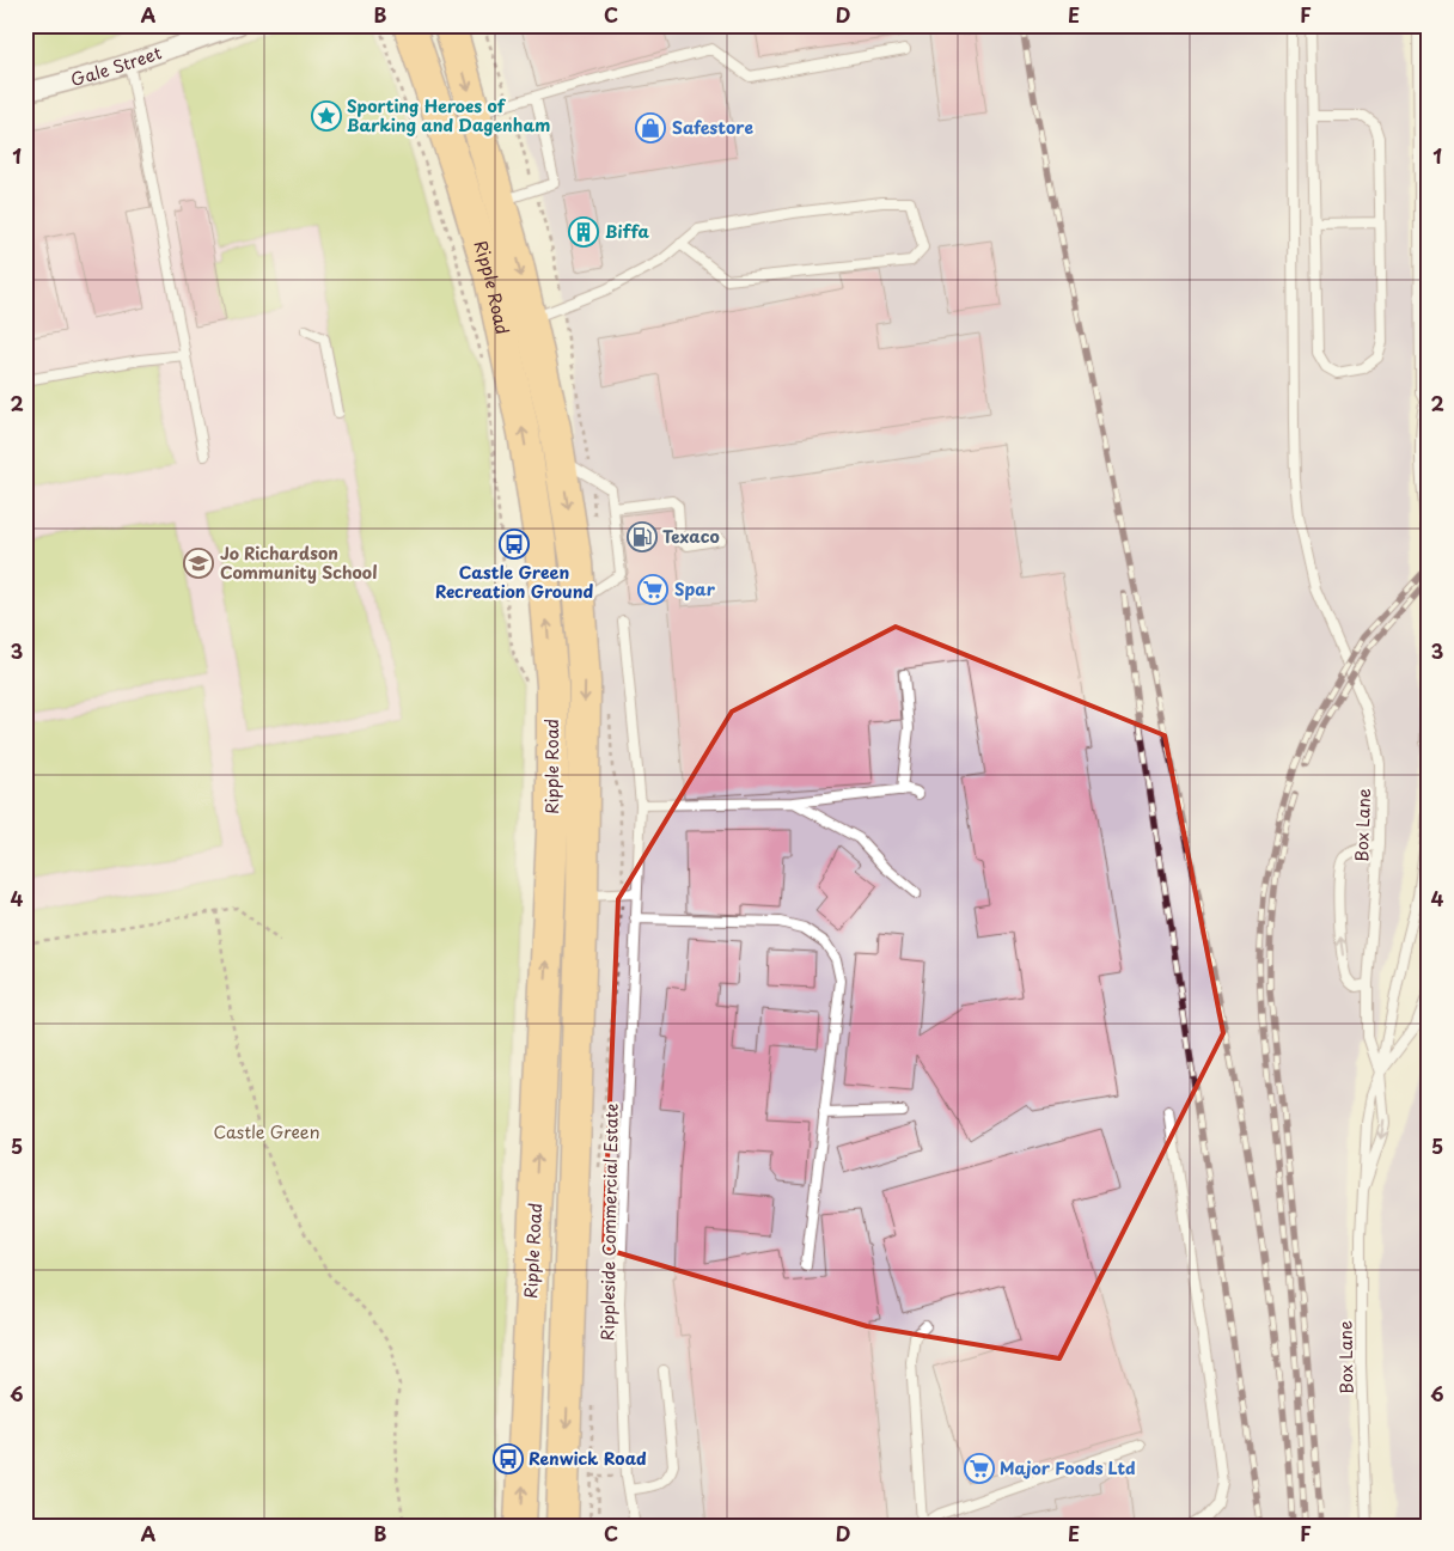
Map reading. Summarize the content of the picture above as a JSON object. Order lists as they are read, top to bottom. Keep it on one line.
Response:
{"streets":{"highway":["Ripple Road"],"street":["Gale Street"],"lane":["Box Lane","Rippleside Commercial Estate"]},"parks":["Castle Green"],"places":{"place":["Sporting Heroes of Barking and Dagenham"],"shop":["Safestore"],"building":["Biffa"],"fuel station":["Texaco"],"bus stop":["Castle Green Recreation Ground","Renwick Road"],"school or university":["Jo Richardson Community School"],"supermarket":["Spar","Major Foods Ltd"]},"grid":{"columns":["A","B","C","D","E","F"],"rows":["1","2","3","4","5","6"]}}
